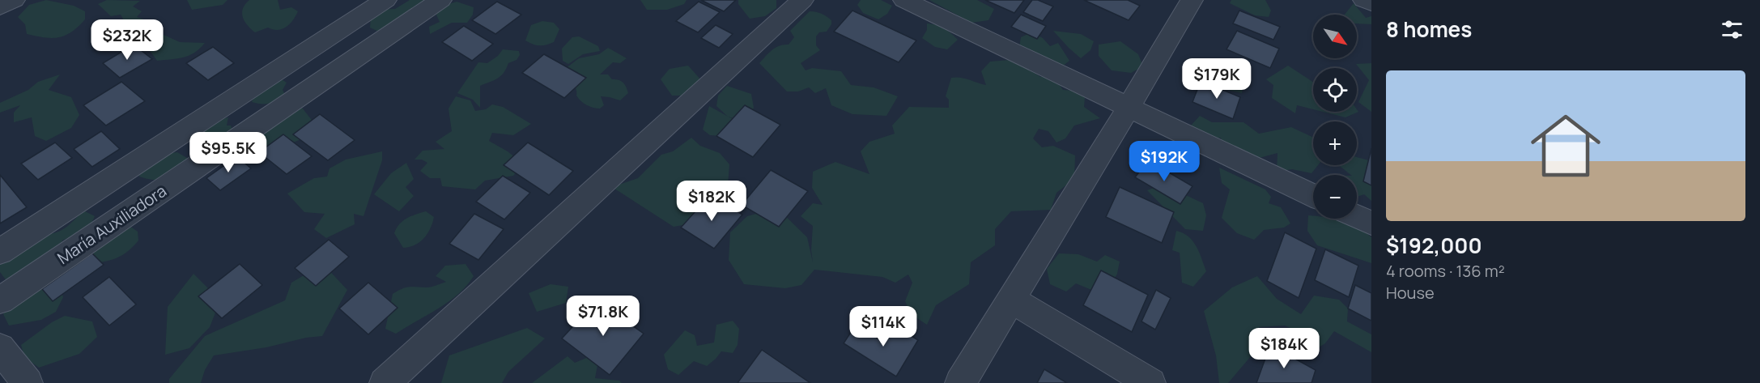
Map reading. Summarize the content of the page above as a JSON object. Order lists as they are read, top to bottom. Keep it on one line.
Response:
{"streets":{"street":["María Auxiliadora"]},"north":"bottom right","page":{"heading":"8 homes","map_buttons":["+","−"],"price":["$232K","$179K","$95.5K","$192K","$182K","$71.8K","$114K","$184K"],"list":[{"name":"$192,000","note":"4 rooms · 136 m² · House"}]}}
